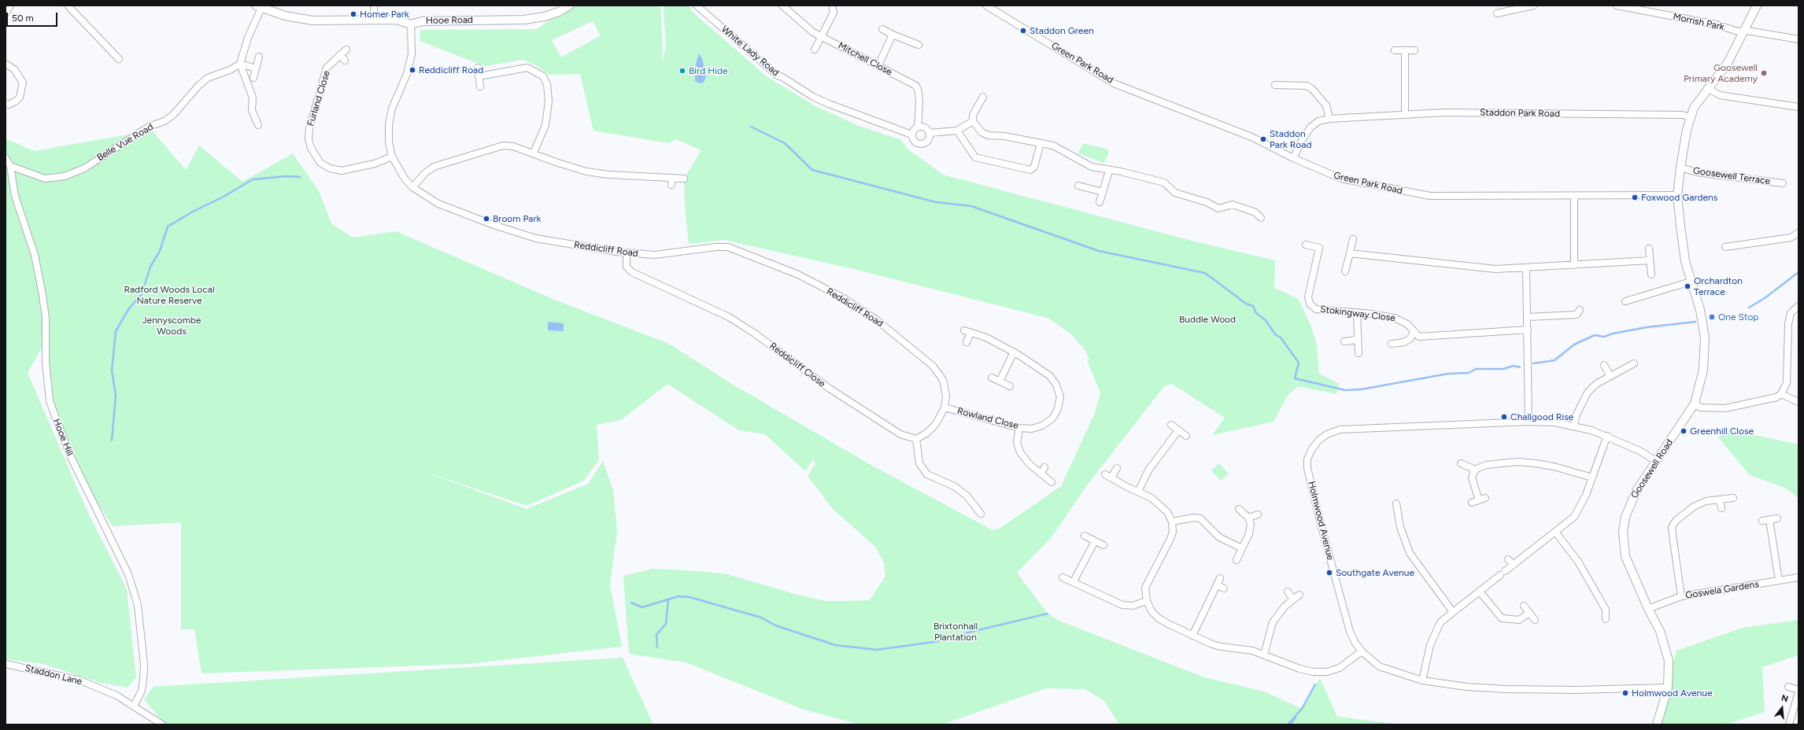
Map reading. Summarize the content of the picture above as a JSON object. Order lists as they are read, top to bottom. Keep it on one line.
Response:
{"streets":{"street":["Hooe Road","Morrish Park","White Lady Road","Mitchell Close","Green Park Road","Furland Close","Staddon Park Road","Belle Vue Road","Goosewell Terrace","Reddicliff Road","Stokingway Close","Reddicliff Close","Rowland Close","Hooe Hill","Goosewell Road","Holmwood Avenue","Goswela Gardens","Staddon Lane"]},"crossings":[["Hooe Road","Reddicliff Road"],["Morrish Park","Goosewell Road"],["White Lady Road","Mitchell Close"],["Green Park Road","Staddon Park Road"],["Green Park Road","Goosewell Road"],["Furland Close","Reddicliff Road"],["Staddon Park Road","Goosewell Road"],["Belle Vue Road","Hooe Hill"],["Goosewell Terrace","Goosewell Road"],["Reddicliff Road","Reddicliff Close"],["Reddicliff Road","Rowland Close"],["Hooe Hill","Staddon Lane"],["Goosewell Road","Holmwood Avenue"],["Goosewell Road","Goswela Gardens"]],"parks":["Radford Woods Local Nature Reserve","Buddle Wood","Jennyscombe Woods","Brixtonhall Plantation"],"places":["Homer Park","Staddon Green","Reddicliff Road","Bird Hide","Goosewell Primary Academy","Staddon Park Road","Foxwood Gardens","Broom Park","Orchardton Terrace","One Stop","Challgood Rise","Greenhill Close","Southgate Avenue","Holmwood Avenue"],"scale_bar":"50 m","north":"top"}
